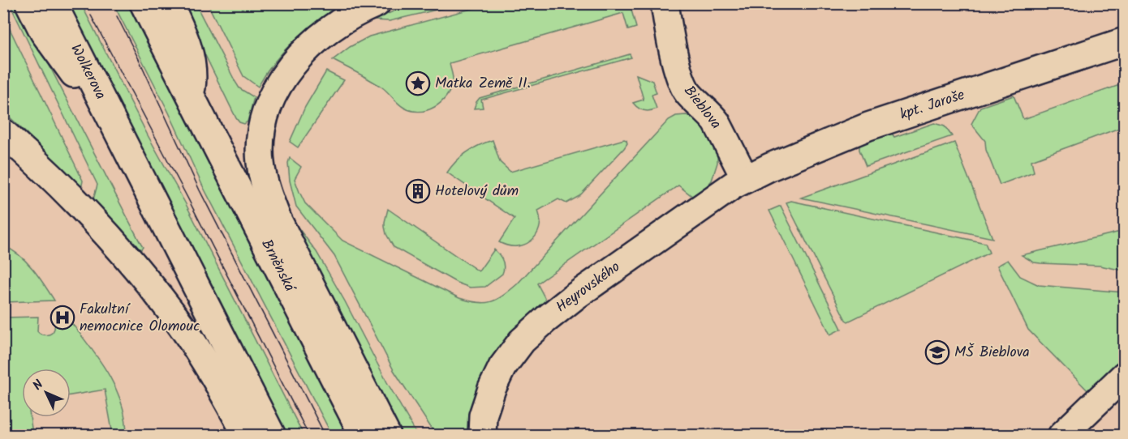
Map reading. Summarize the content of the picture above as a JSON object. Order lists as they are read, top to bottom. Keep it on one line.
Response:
{"streets":{"main road":["Wolkerova","kpt. Jaroše","Bieblova","Brněnská","Heyrovského"]},"crossings":[["kpt. Jaroše","Bieblova"],["kpt. Jaroše","Heyrovského"],["Bieblova","Heyrovského"]],"places":{"place":["Matka Země II."],"building":["Hotelový dům"],"hospital":["Fakultní nemocnice Olomouc"],"school or university":["MŠ Bieblova"]},"north":"top left"}
